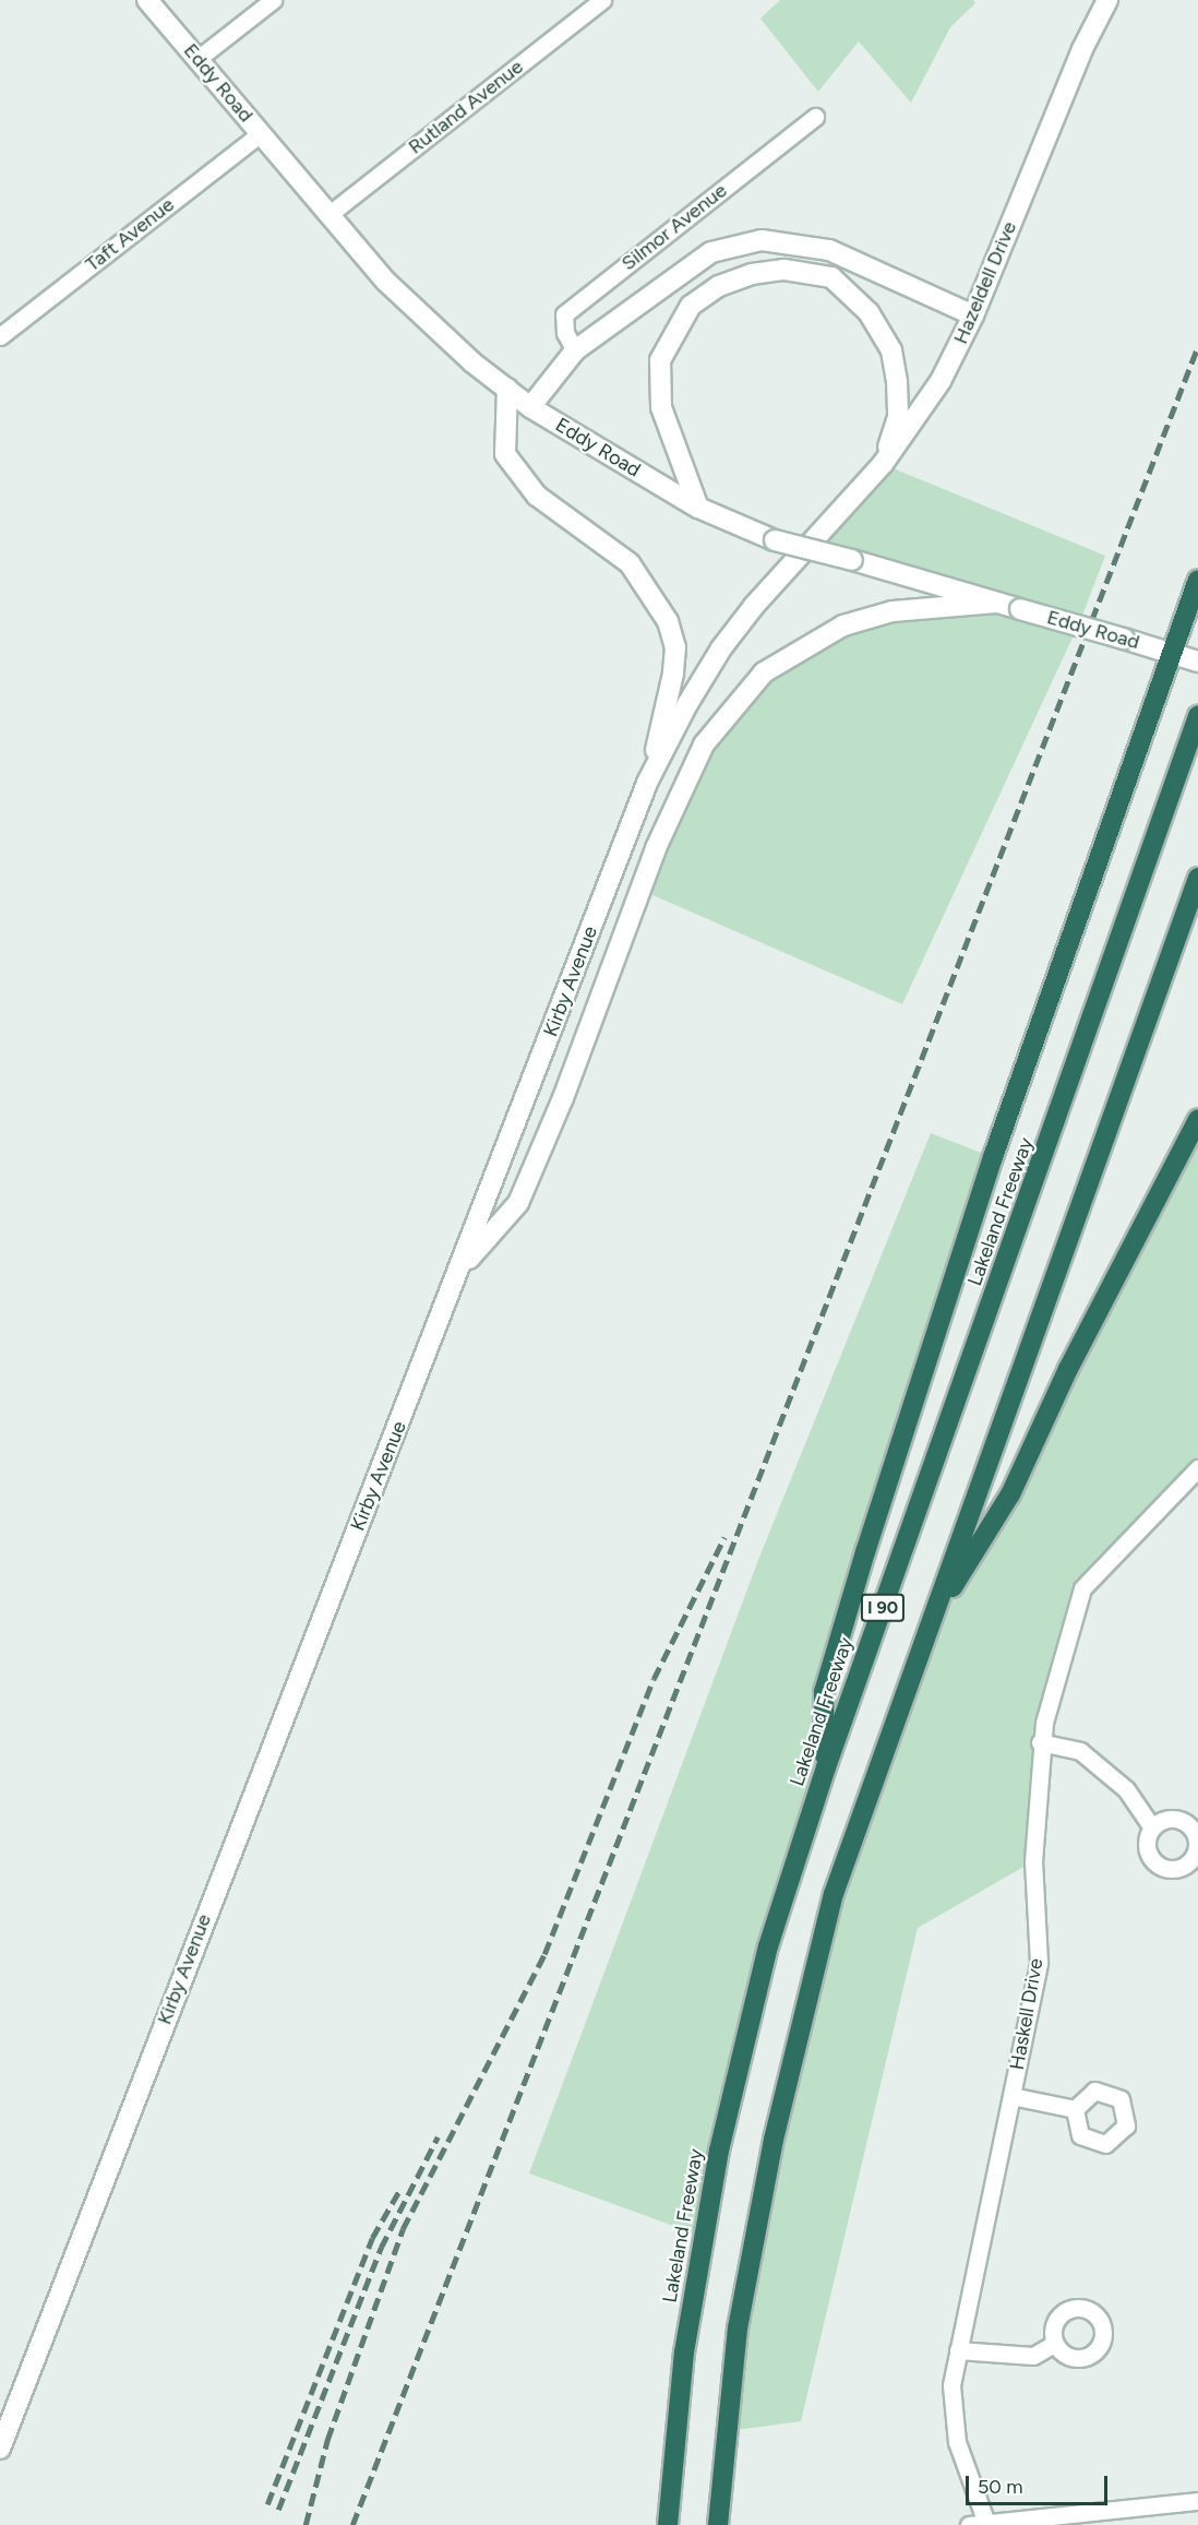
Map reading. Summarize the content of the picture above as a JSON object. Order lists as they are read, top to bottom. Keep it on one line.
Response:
{"streets":{"highway":["Lakeland Freeway","I 90"],"street":["Eddy Road","Rutland Avenue","Silmor Avenue","Taft Avenue","Hazeldell Drive","Kirby Avenue","Haskell Drive"]},"crossings":[["Eddy Road","Rutland Avenue"],["Eddy Road","Taft Avenue"],["Hazeldell Drive","Kirby Avenue"]],"scale_bar":"50 m"}
